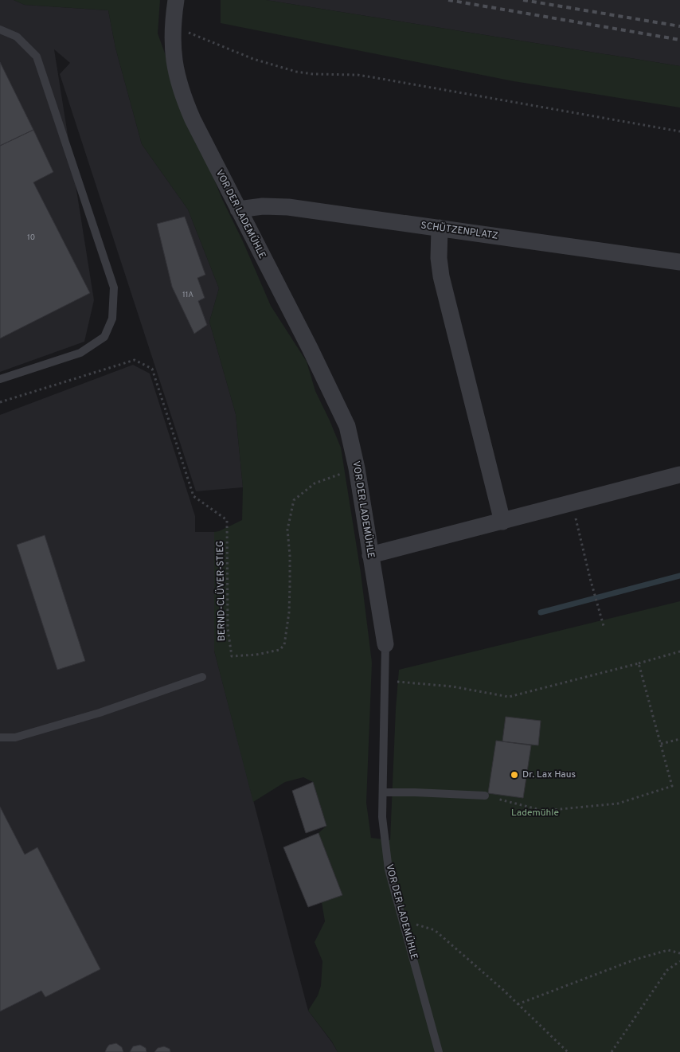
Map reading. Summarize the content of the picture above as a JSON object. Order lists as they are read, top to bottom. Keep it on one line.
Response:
{"streets":{"street":["VOR DER LADEMÜHLE","SCHÜTZENPLATZ"],"path":["BERND-CLÜVER-STIEG"]},"crossings":[["VOR DER LADEMÜHLE","SCHÜTZENPLATZ"],["VOR DER LADEMÜHLE","BERND-CLÜVER-STIEG"]],"parks":["Lademühle"],"places":["Dr. Lax Haus"],"house_numbers":["10","11A"]}
